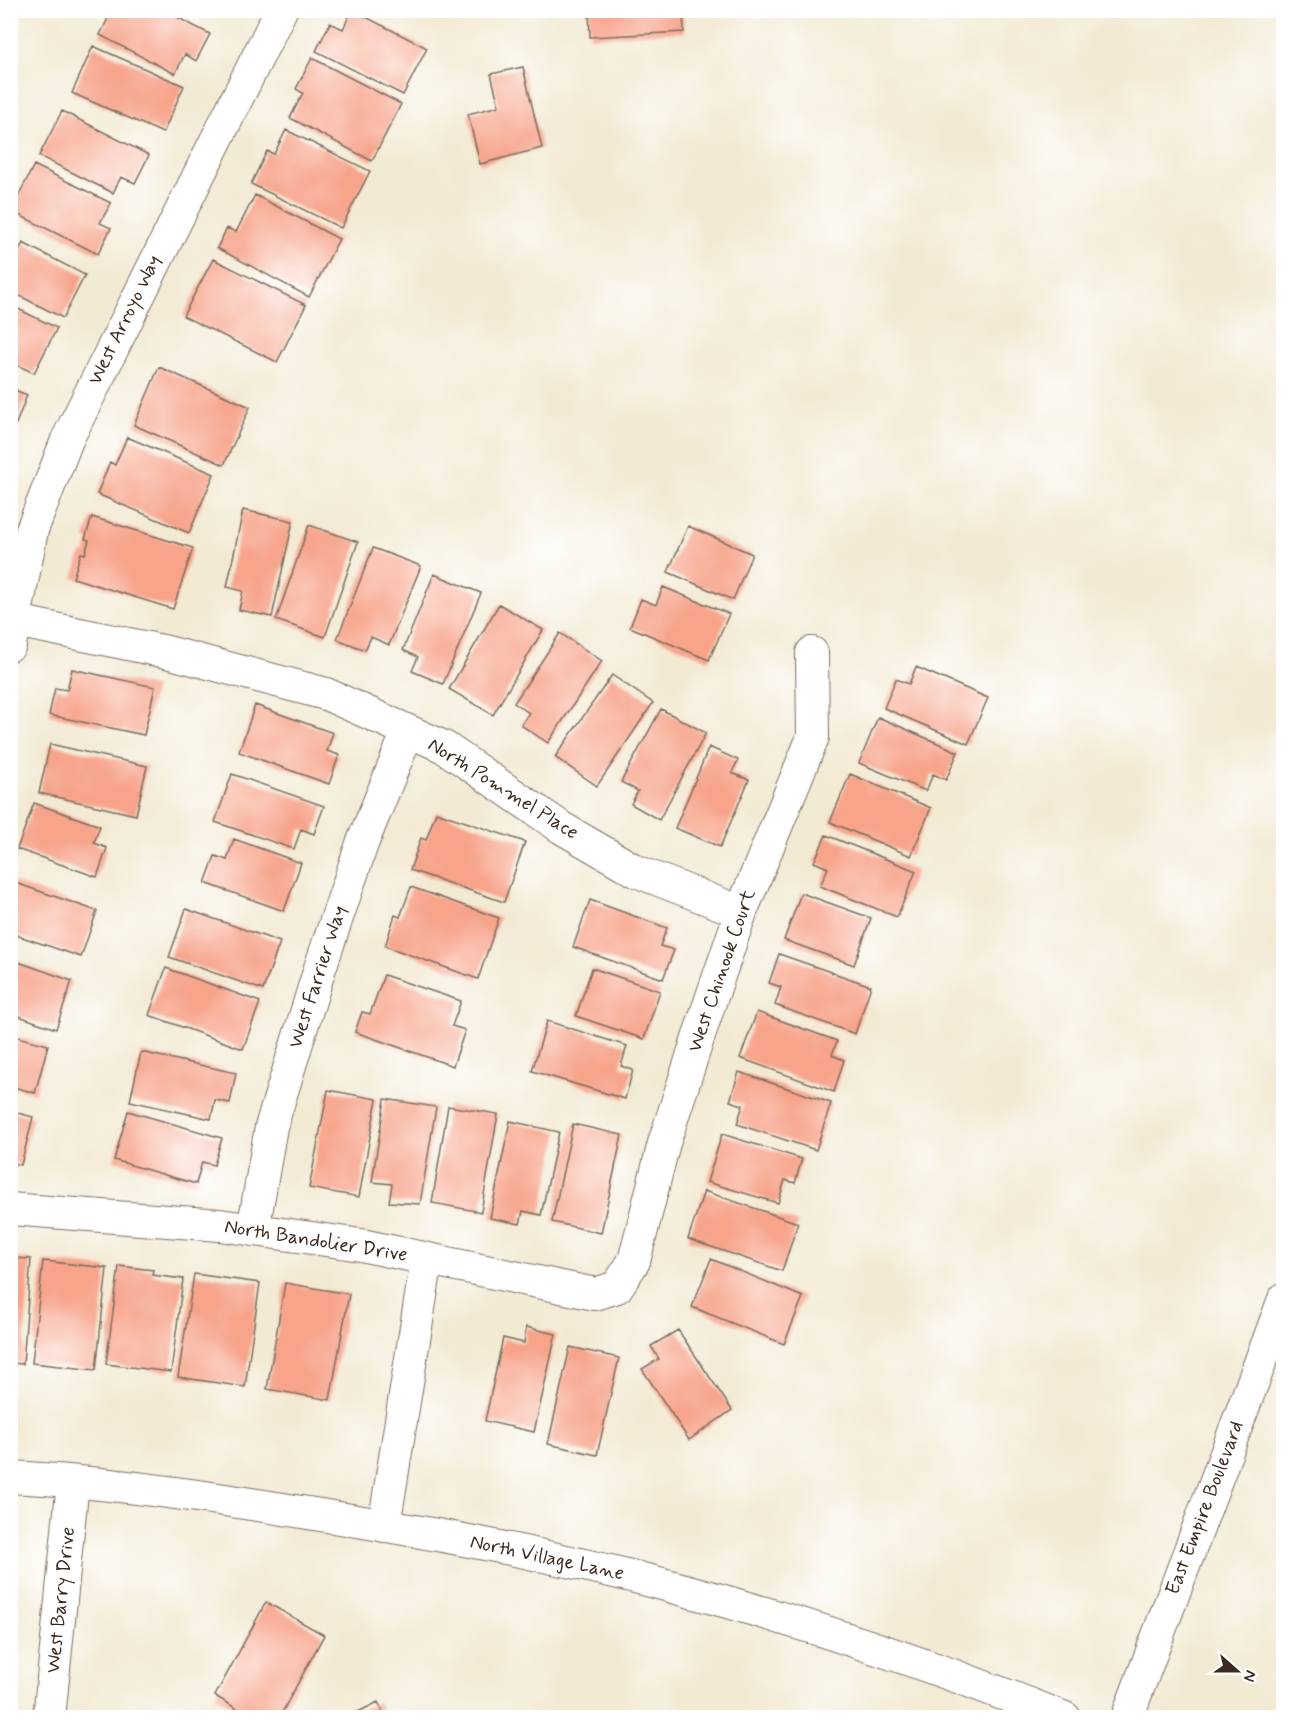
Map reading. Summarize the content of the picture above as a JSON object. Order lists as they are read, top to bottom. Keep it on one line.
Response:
{"streets":{"street":["West Arroyo Way","North Pommel Place","West Chinook Court","West Farrier Way","North Bandolier Drive","East Empire Boulevard","North Village Lane","West Barry Drive"]},"crossings":[["West Arroyo Way","North Pommel Place"],["North Pommel Place","West Chinook Court"],["North Pommel Place","West Farrier Way"],["West Chinook Court","North Bandolier Drive"],["West Farrier Way","North Bandolier Drive"],["North Village Lane","West Barry Drive"]],"north":"right"}
